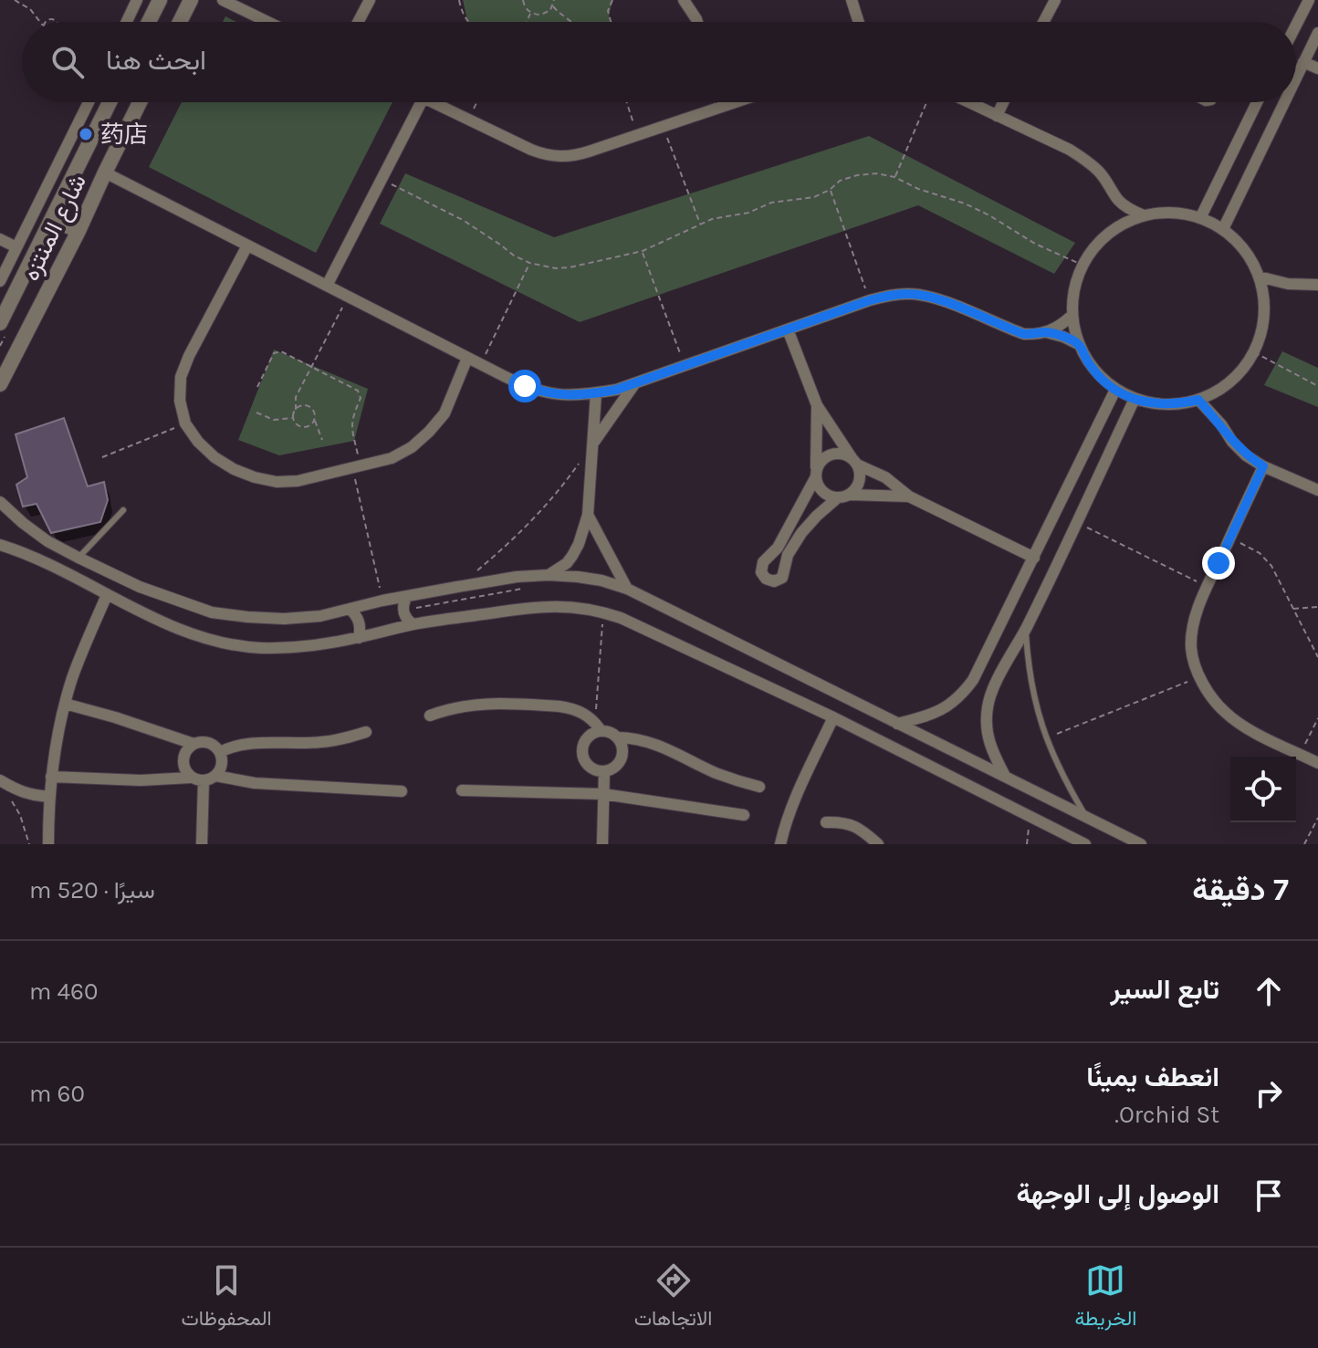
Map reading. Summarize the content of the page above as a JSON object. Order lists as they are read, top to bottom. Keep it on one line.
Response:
{"streets":{"street":["شارع المنتزه"]},"places":["药店"],"page":{"search":"ابحث هنا","heading":["7 دقيقة","سيرًا · 520 m"],"list":[["تابع السير","460 m"],["انعطف يمينًا","Orchid St.","60 m"],"الوصول إلى الوجهة"],"nav":["الخريطة","الاتجاهات","المحفوظات"]}}
